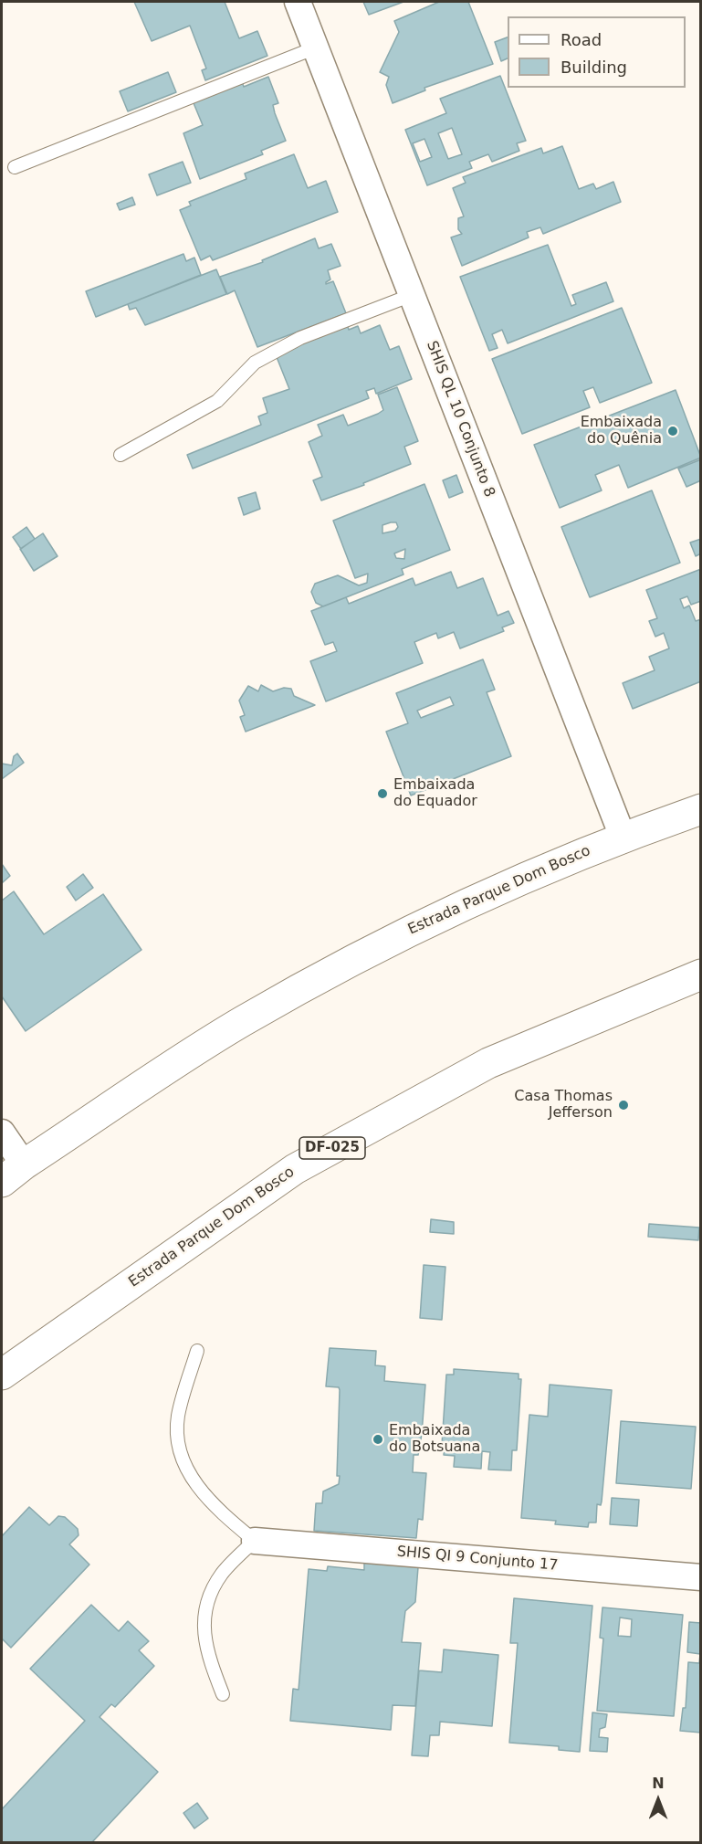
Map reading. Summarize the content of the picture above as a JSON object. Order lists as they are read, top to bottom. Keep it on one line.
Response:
{"streets":{"main road":["Estrada Parque Dom Bosco","DF-025"],"street":["SHIS QL 10 Conjunto 8","SHIS QI 9 Conjunto 17"]},"crossings":[["SHIS QL 10 Conjunto 8","Estrada Parque Dom Bosco"]],"places":["Embaixada do Quênia","Embaixada do Equador","Casa Thomas Jefferson","Embaixada do Botsuana"],"legend":["Road","Building"],"north":"top"}
